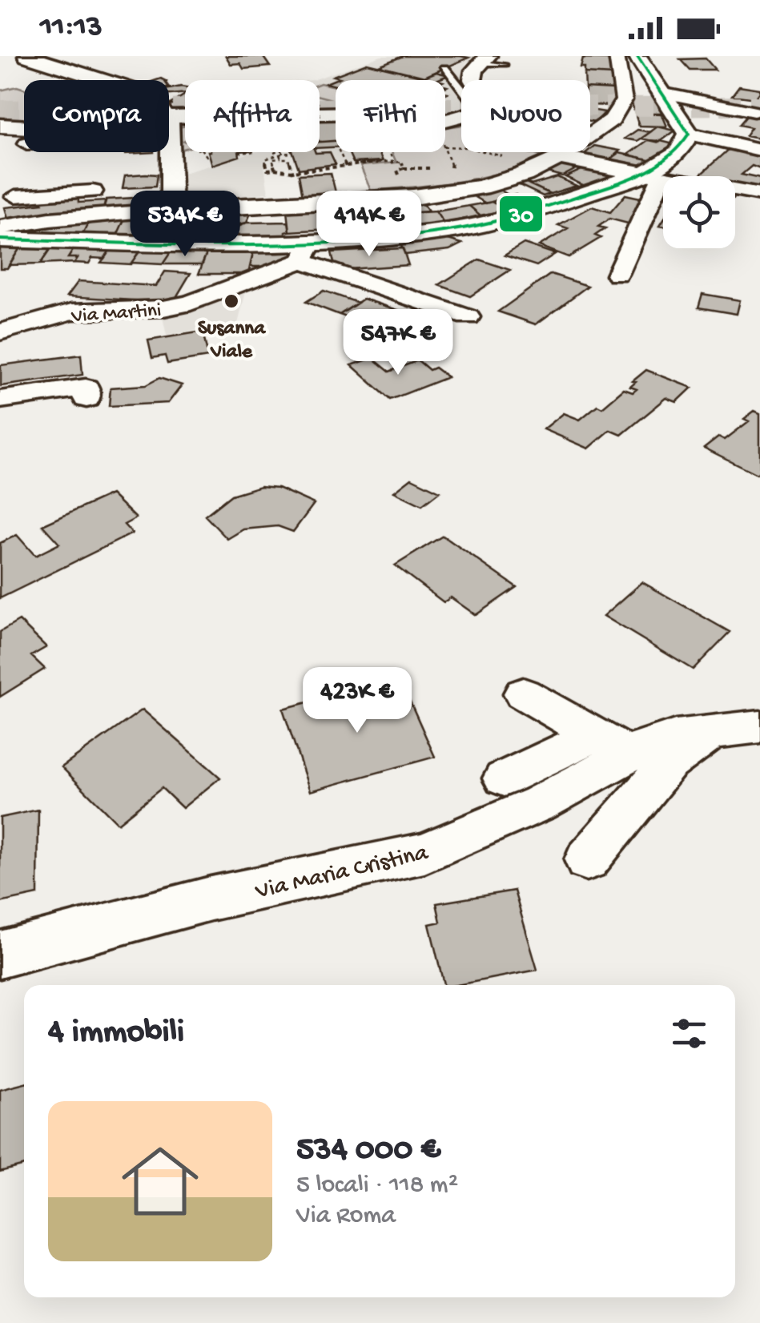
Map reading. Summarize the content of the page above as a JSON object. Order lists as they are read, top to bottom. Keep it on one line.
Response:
{"streets":{"street":["Via Martini","Via Maria Cristina"]},"places":["Susanna Viale"],"lines":["transit line 30"],"page":{"status":"11:13","chip":["Compra","Affitta","Filtri","Nuovo"],"price":["534K €","414K €","547K €","423K €"],"heading":"4 immobili","list":[{"name":"534 000 €","note":"5 locali · 118 m² · Via Roma"}]}}
